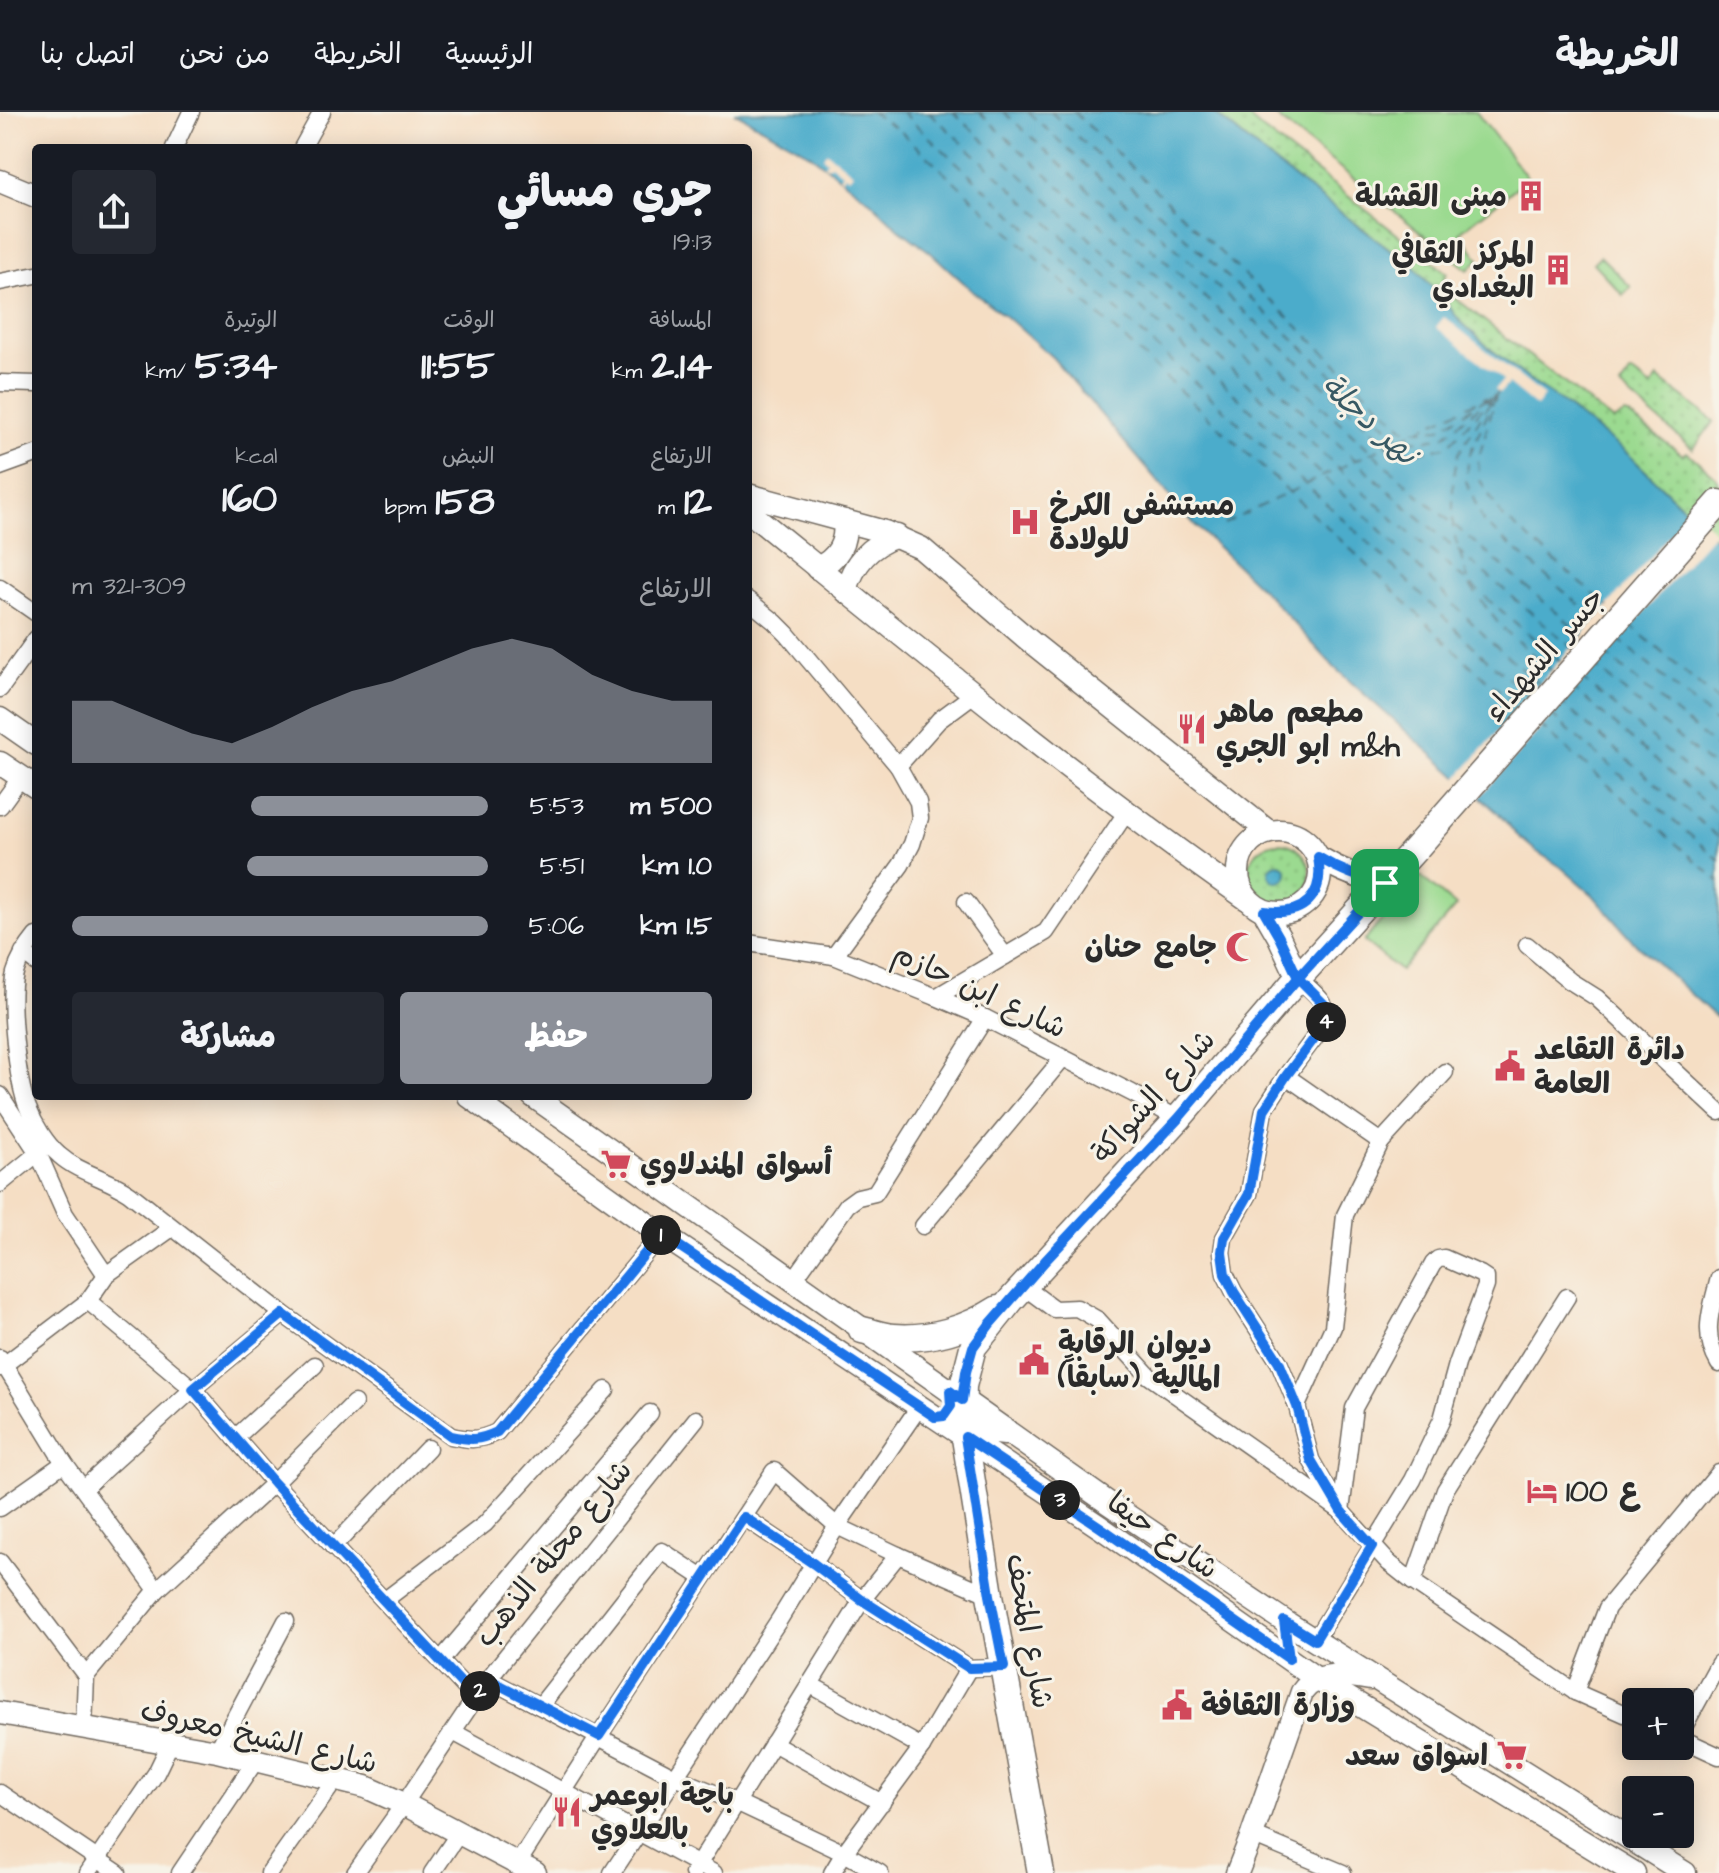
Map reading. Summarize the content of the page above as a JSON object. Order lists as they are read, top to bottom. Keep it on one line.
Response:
{"streets":{"main road":["جسر الشهداء","شارع الشواكة","شارع حيفا","شارع المتحف","شارع الشيخ معروف"],"street":["شارع ابن حازم","شارع محلة الذهب"]},"crossings":[["جسر الشهداء","شارع الشواكة"],["شارع ابن حازم","شارع الشواكة"],["شارع الشواكة","شارع حيفا"],["شارع الشواكة","شارع المتحف"],["شارع حيفا","شارع المتحف"],["شارع محلة الذهب","شارع الشيخ معروف"]],"water":["نهر دجلة"],"places":{"building":["مبنى القشلة","المركز الثقافي البغدادي"],"hospital":["مستشفى الكرخ للولادة"],"restaurant":["مطعم ماهر ابو الجري m&h","باچة ابوعمر بالعلاوي"],"mosque":["جامع حنان"],"public building":["دائرة التقاعد العامة","ديوان الرقابة المالية (سابقاً)","وزارة الثقافة"],"supermarket":["أسواق المندلاوي","اسواق سعد"],"hotel":["100 ع"]},"page":{"header":"الخريطة","nav":["الرئيسية","الخريطة","من نحن","اتصل بنا"],"heading":["جري مسائي","19:13"],"stats":[["المسافة","2.14 km"],["الوقت","11:55"],["الوتيرة","5:34 /km"],["الارتفاع","12 m"],["النبض","158 bpm"],["kcal","160"]],"chart":["الارتفاع","309–321 m"],"list":[{"name":"500 m","note":"5:53"},{"name":"1.0 km","note":"5:51"},{"name":"1.5 km","note":"5:06"}],"buttons":["حفظ","مشاركة"],"pins":["4","1","3","2"],"map_buttons":["+","−"]}}
